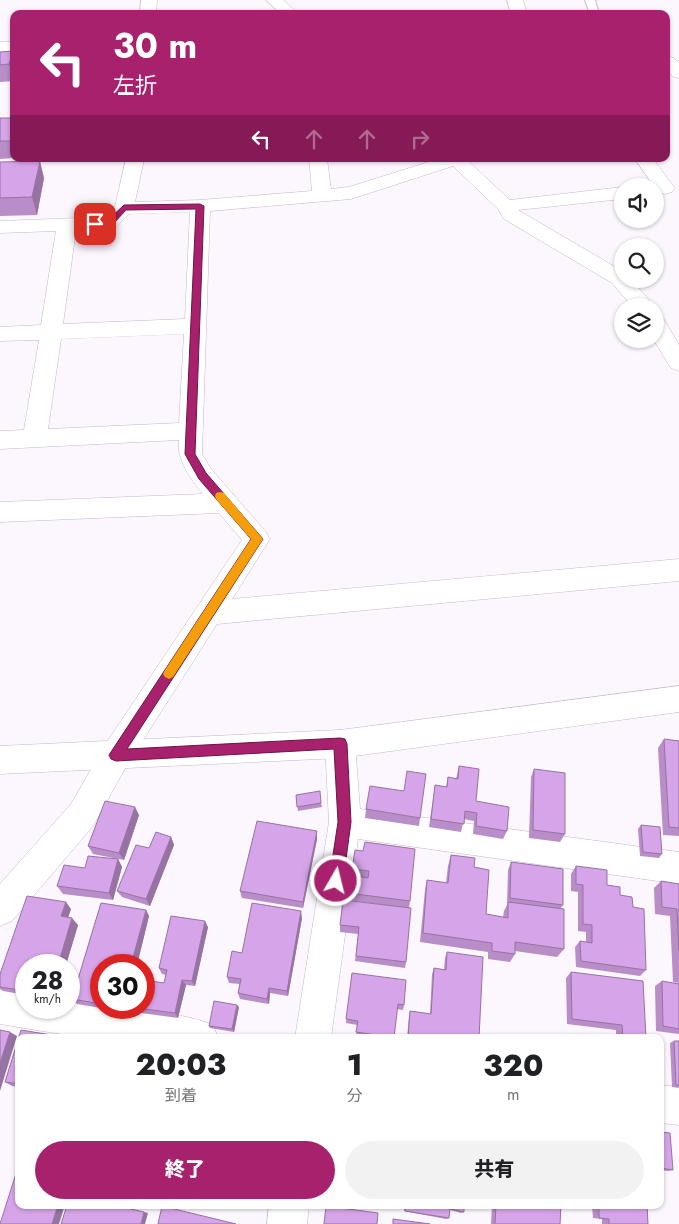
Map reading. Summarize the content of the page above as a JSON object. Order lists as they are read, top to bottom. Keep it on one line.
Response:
{"page":{"turn":["30 m","左折"],"speed":"28 km/h","limit":"30","eta":["20:03","到着","1","分","320","m"],"buttons":["終了","共有"]}}
